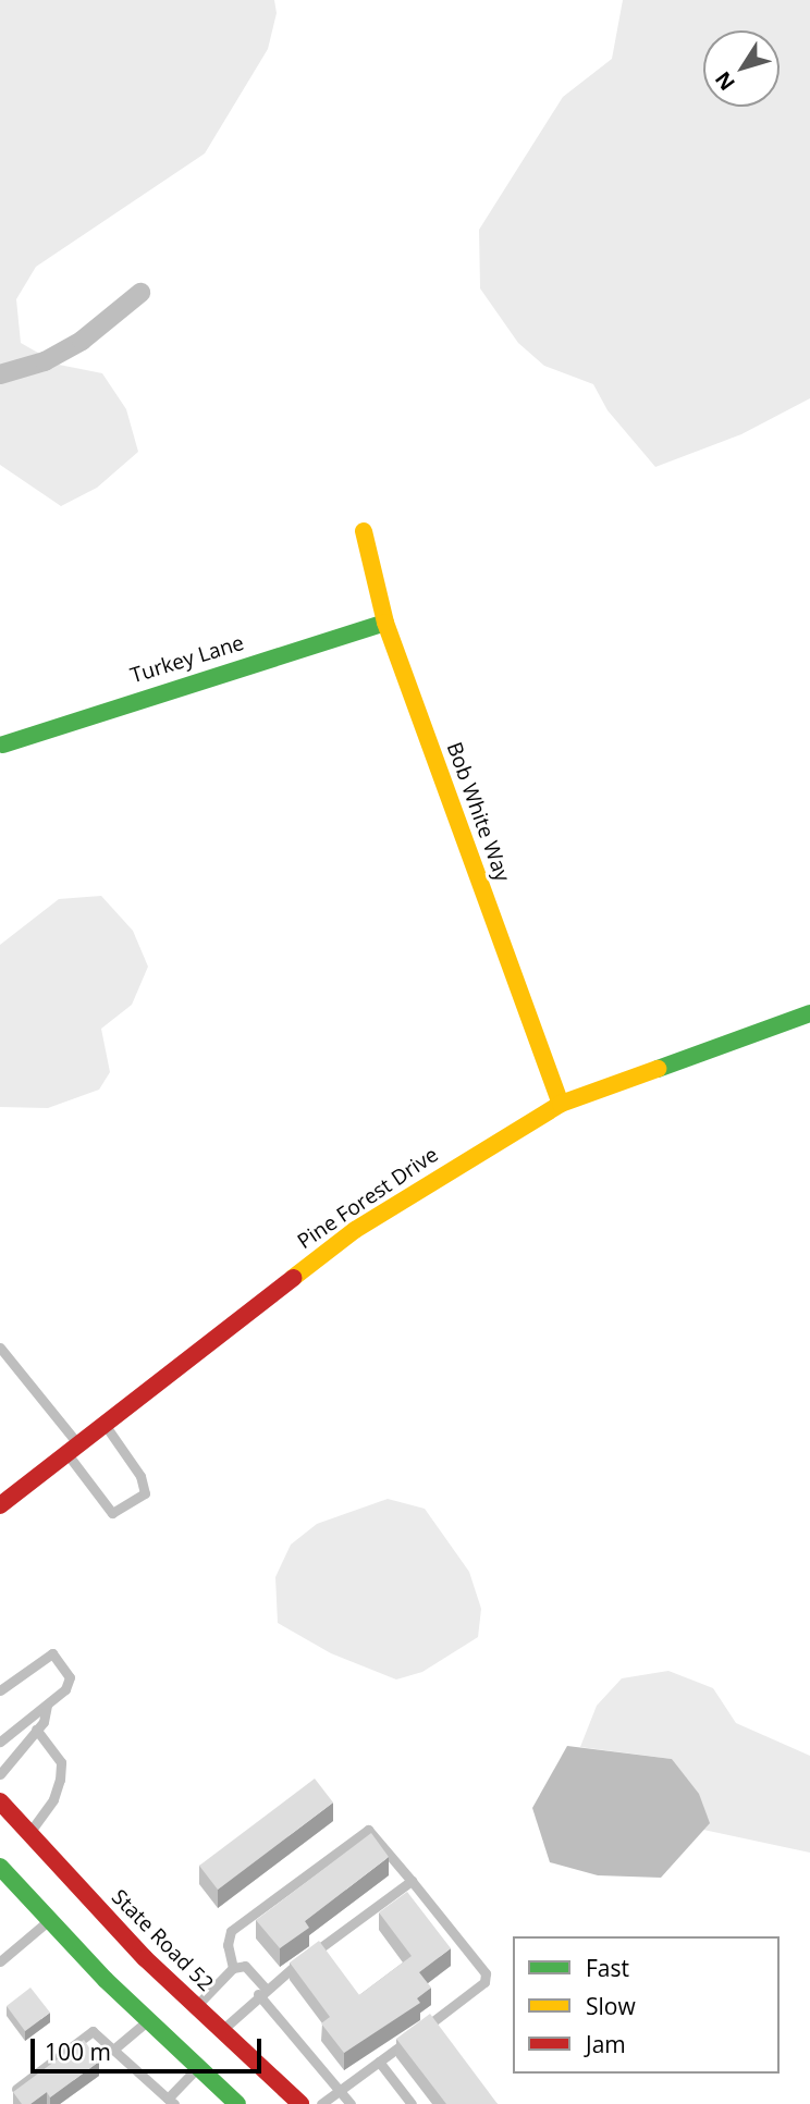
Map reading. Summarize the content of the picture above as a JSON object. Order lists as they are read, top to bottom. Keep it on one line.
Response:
{"streets":{"street":["Turkey Lane","Bob White Way","Pine Forest Drive","State Road 52"]},"crossings":[["Turkey Lane","Bob White Way"],["Bob White Way","Pine Forest Drive"]],"legend":["Fast","Slow","Jam"],"scale_bar":"100 m","north":"bottom left"}
